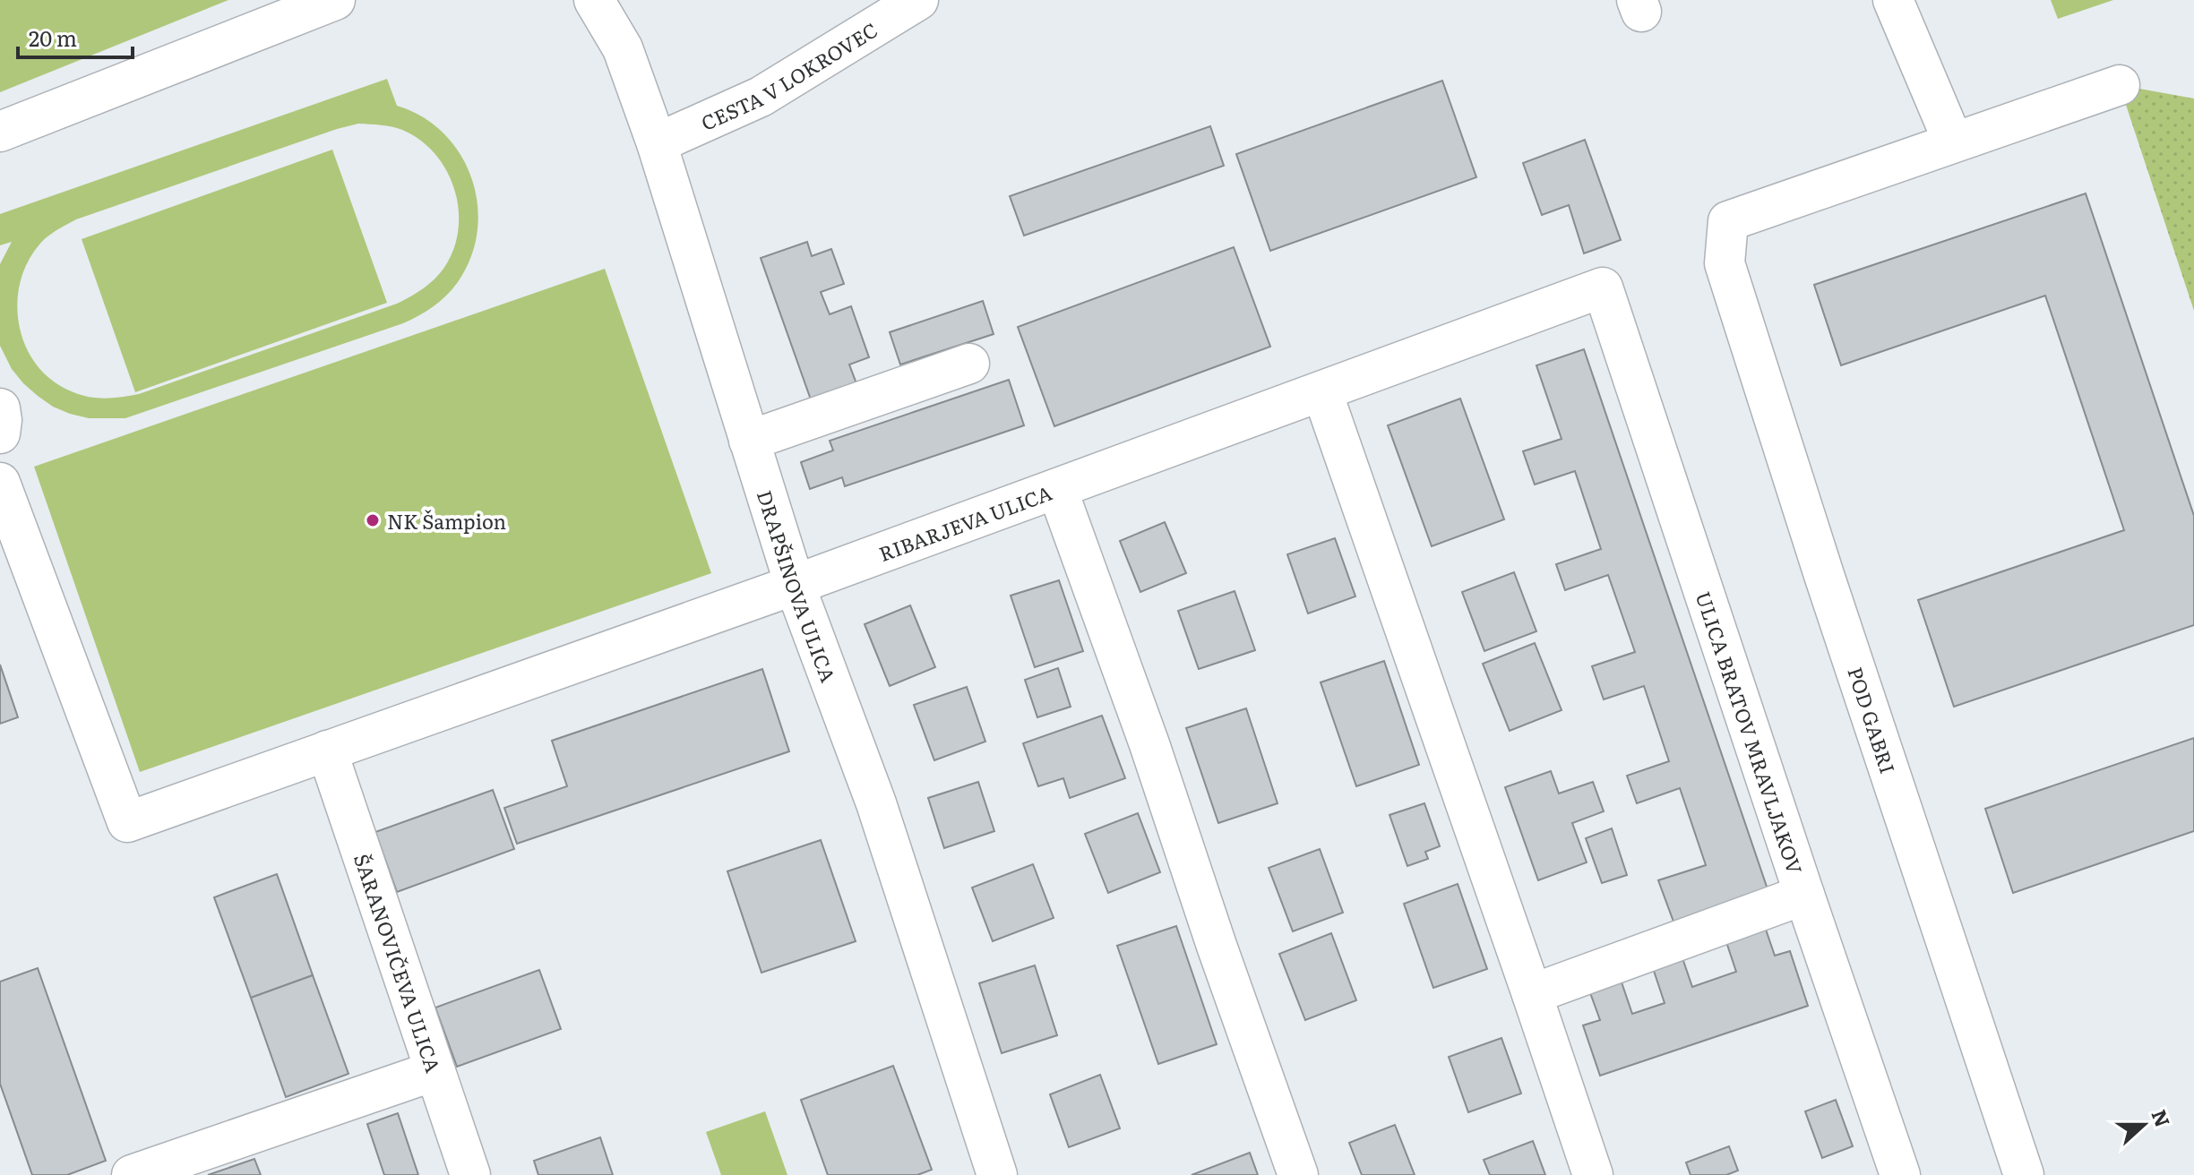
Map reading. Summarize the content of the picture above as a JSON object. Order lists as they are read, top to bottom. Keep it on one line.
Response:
{"streets":{"street":["CESTA V LOKROVEC","RIBARJEVA ULICA","DRAPŠINOVA ULICA","POD GABRI","ULICA BRATOV MRAVLJAKOV","ŠARANOVIČEVA ULICA"]},"crossings":[["CESTA V LOKROVEC","DRAPŠINOVA ULICA"],["RIBARJEVA ULICA","DRAPŠINOVA ULICA"],["RIBARJEVA ULICA","ULICA BRATOV MRAVLJAKOV"],["RIBARJEVA ULICA","ŠARANOVIČEVA ULICA"]],"places":["NK Šampion"],"scale_bar":"20 m","north":"right"}
